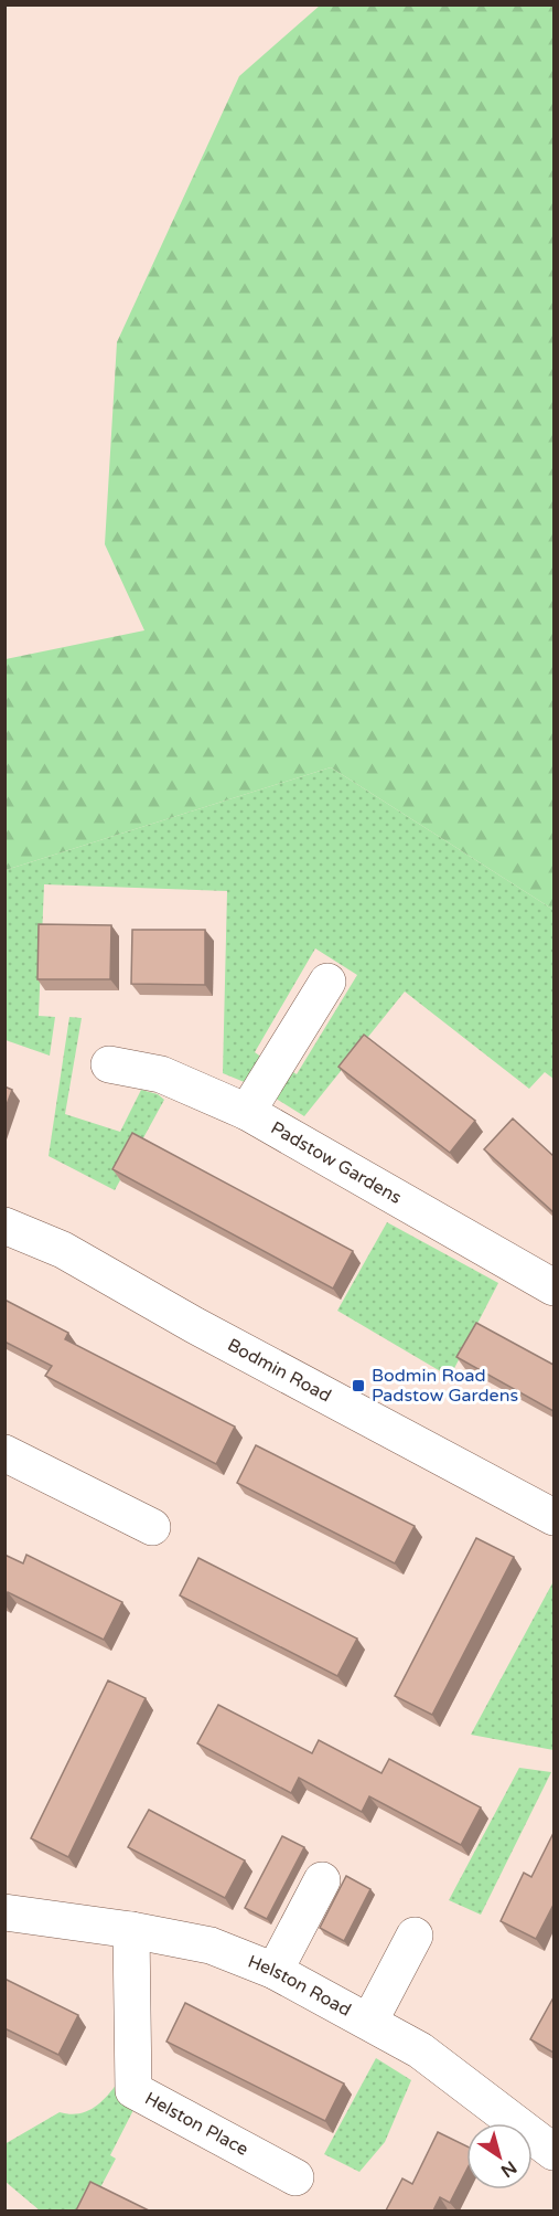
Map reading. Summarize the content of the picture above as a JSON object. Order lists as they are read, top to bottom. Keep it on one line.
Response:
{"streets":{"street":["Padstow Gardens","Bodmin Road","Helston Road","Helston Place"]},"crossings":[["Helston Road","Helston Place"]],"places":{"transit":["Bodmin Road Padstow Gardens"]},"north":"bottom right"}
